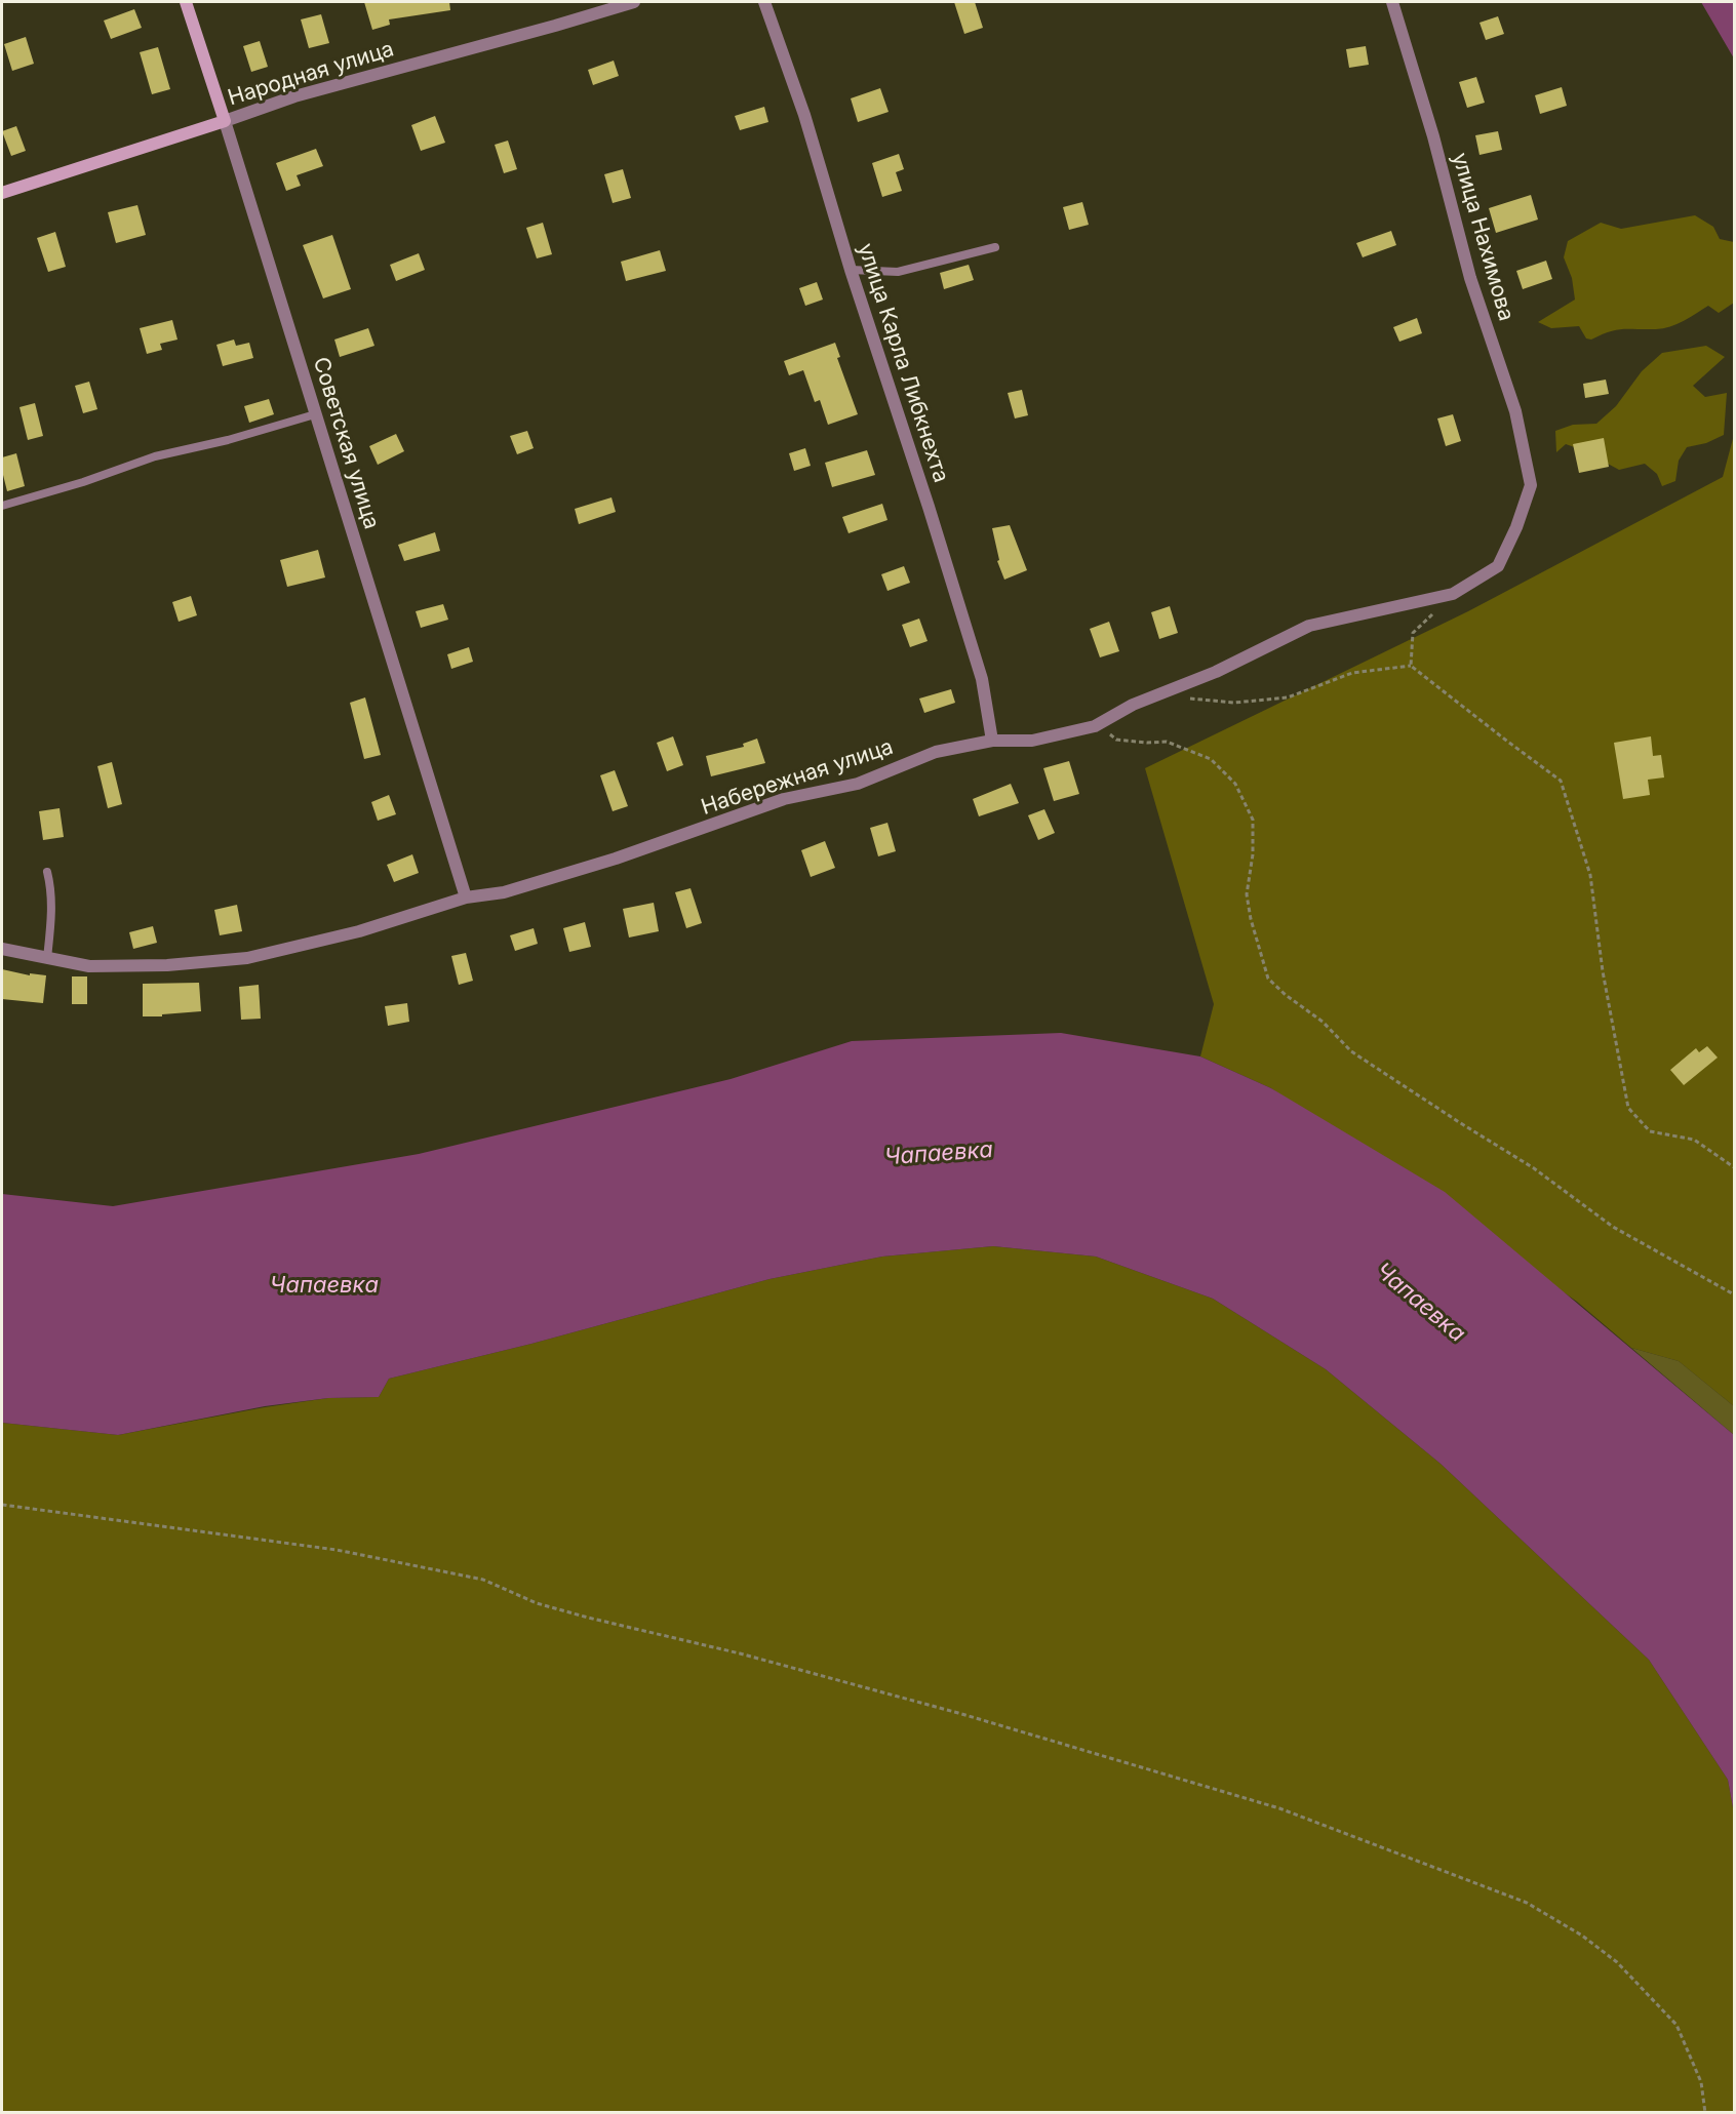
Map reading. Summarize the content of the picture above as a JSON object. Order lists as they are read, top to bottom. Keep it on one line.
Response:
{"streets":{"street":["Народная улица","улица Нахимова","улица Карла Либкнехта","Советская улица","Набережная улица"]},"crossings":[["Народная улица","Советская улица"],["улица Нахимова","Набережная улица"],["улица Карла Либкнехта","Набережная улица"],["Советская улица","Набережная улица"]],"water":["Чапаевка"]}
